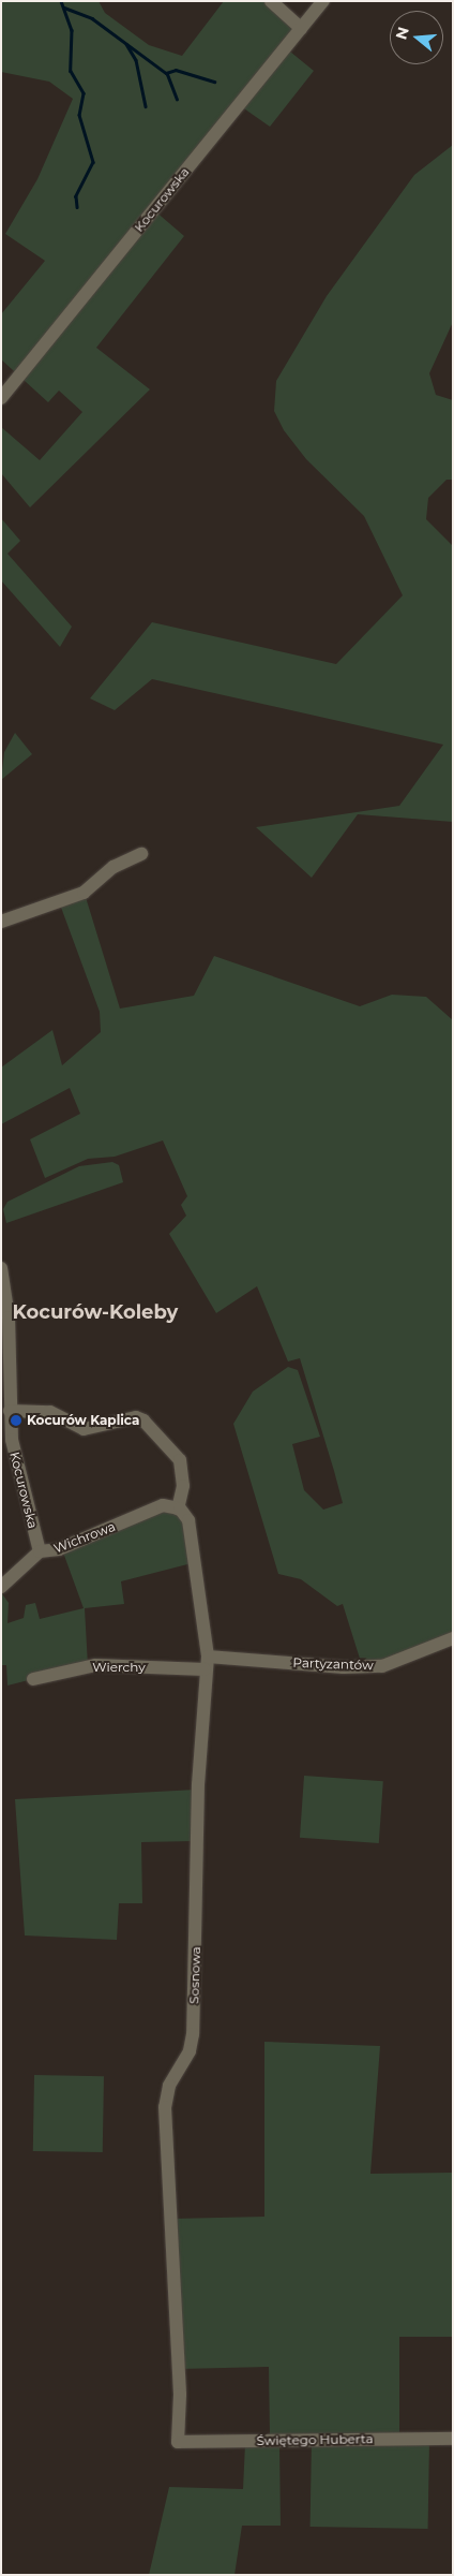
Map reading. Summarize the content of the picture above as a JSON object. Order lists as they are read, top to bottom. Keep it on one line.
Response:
{"streets":{"street":["Kocurowska","Wichrowa","Partyzantów","Wierchy","Sosnowa","Świętego Huberta"]},"crossings":[["Kocurowska","Wichrowa"],["Wichrowa","Sosnowa"],["Partyzantów","Wierchy"],["Partyzantów","Sosnowa"],["Wierchy","Sosnowa"],["Sosnowa","Świętego Huberta"]],"districts":["Kocurów-Koleby"],"places":["Kocurów Kaplica"],"north":"left"}
